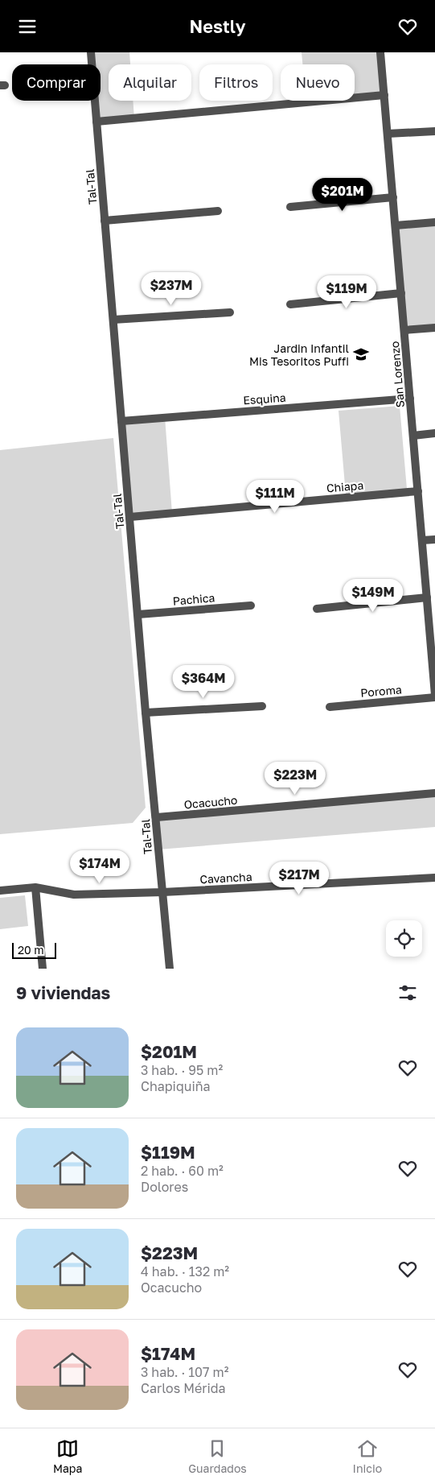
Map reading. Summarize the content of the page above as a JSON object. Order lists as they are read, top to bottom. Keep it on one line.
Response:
{"streets":{"street":["Tal-Tal","San Lorenzo","Esquina","Chiapa","Pachica","Poroma","Ocacucho","Cavancha"]},"crossings":[["Tal-Tal","Esquina"],["Tal-Tal","Chiapa"],["Tal-Tal","Pachica"],["Tal-Tal","Ocacucho"],["Tal-Tal","Cavancha"],["San Lorenzo","Esquina"],["San Lorenzo","Chiapa"],["San Lorenzo","Poroma"]],"places":{"school or university":["Jardin Infantil Mis Tesoritos Puffi"]},"scale_bar":"20 m","page":{"header":"Nestly","chip":["Comprar","Alquilar","Filtros","Nuevo"],"price":["$201M","$237M","$119M","$111M","$149M","$364M","$223M","$174M","$217M"],"scale":"20 m","heading":"9 viviendas","list":[{"name":"$201M","note":"3 hab. · 95 m² · Chapiquiña"},{"name":"$119M","note":"2 hab. · 60 m² · Dolores"},{"name":"$223M","note":"4 hab. · 132 m² · Ocacucho"},{"name":"$174M","note":"3 hab. · 107 m² · Carlos Mérida"}],"tabs":["Mapa","Guardados","Inicio"]}}
